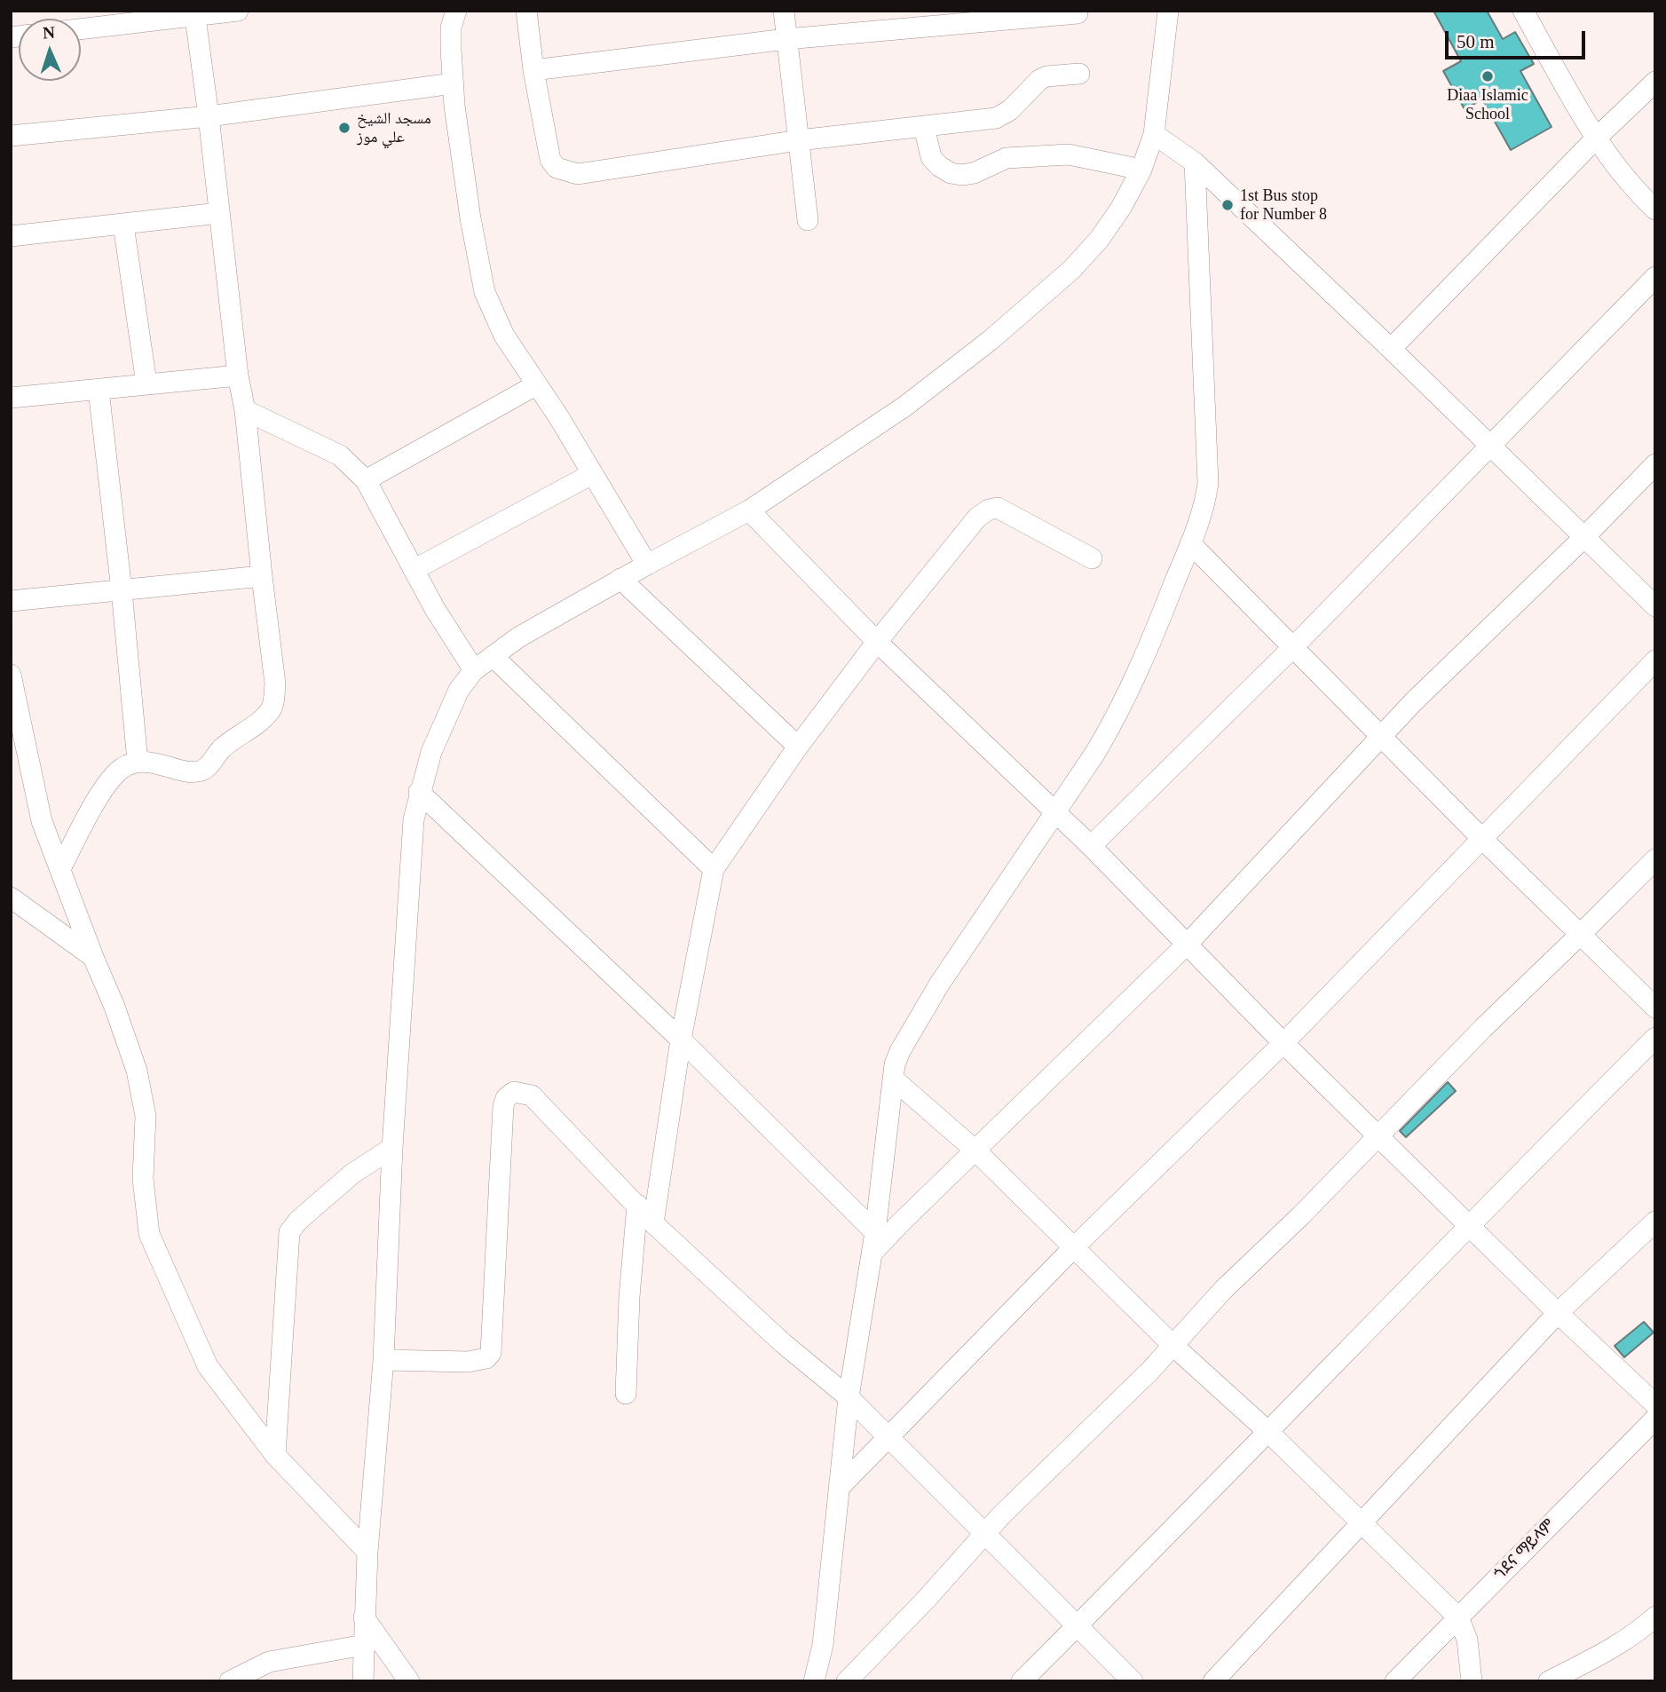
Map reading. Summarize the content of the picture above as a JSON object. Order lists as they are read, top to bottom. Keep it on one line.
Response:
{"streets":{"street":["ጎደና ማይላም"]},"places":["Diaa Islamic School","مسجد الشيخ علي موز","1st Bus stop for Number 8"],"scale_bar":"50 m","north":"top"}
